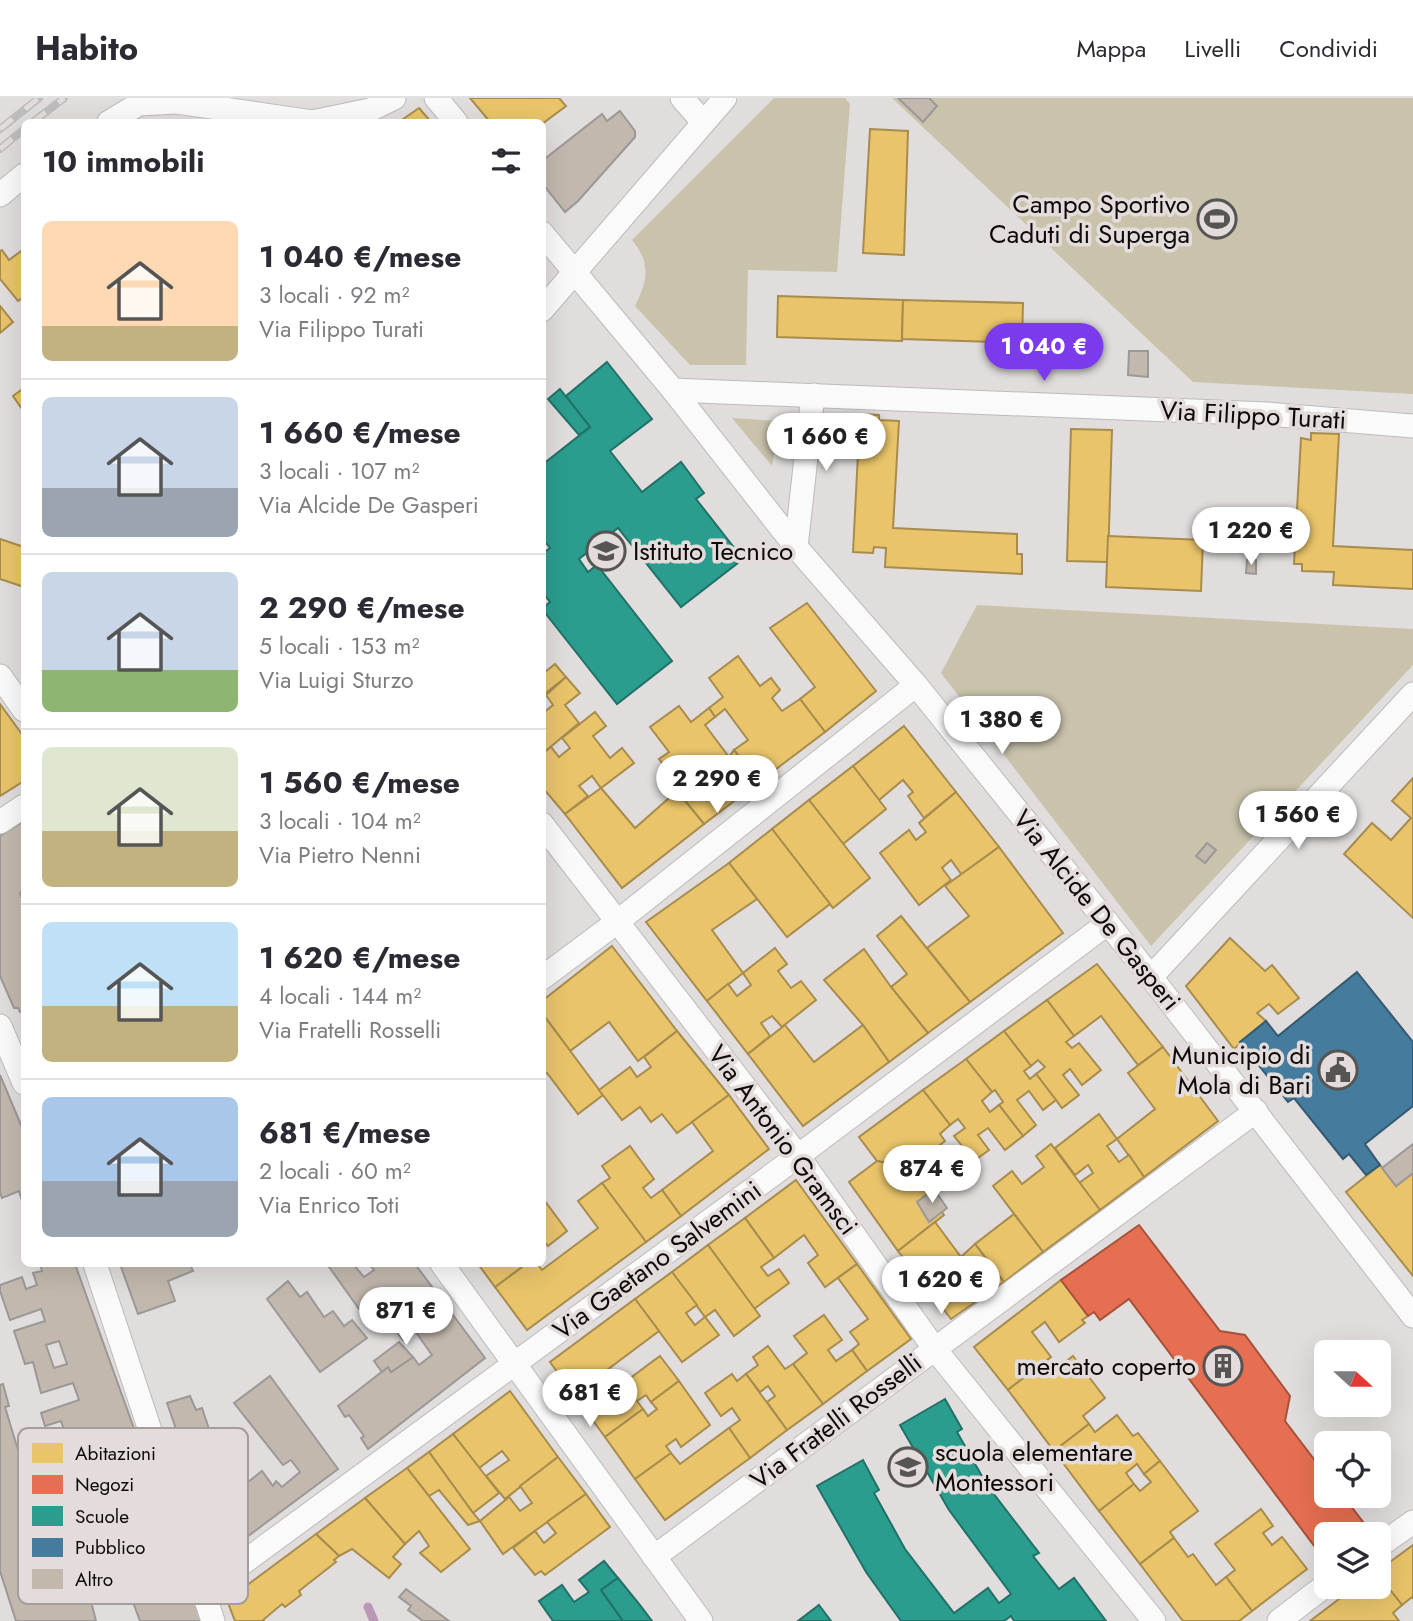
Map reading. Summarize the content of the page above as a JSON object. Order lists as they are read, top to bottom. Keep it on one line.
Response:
{"streets":{"street":["Via Filippo Turati","Via Alcide De Gasperi","Via Antonio Gramsci","Via Gaetano Salvemini","Via Fratelli Rosselli"]},"crossings":[["Via Filippo Turati","Via Alcide De Gasperi"],["Via Alcide De Gasperi","Via Gaetano Salvemini"],["Via Alcide De Gasperi","Via Fratelli Rosselli"],["Via Antonio Gramsci","Via Gaetano Salvemini"],["Via Antonio Gramsci","Via Fratelli Rosselli"]],"places":{"sports":["Campo Sportivo Caduti di Superga"],"school or university":["Istituto Tecnico","scuola elementare Montessori"],"public building":["Municipio di Mola di Bari"],"building":["mercato coperto"]},"legend":["Abitazioni","Negozi","Scuole","Pubblico","Altro"],"north":"right","page":{"header":"Habito","nav":["Mappa","Livelli","Condividi"],"heading":"10 immobili","list":[{"name":"1 040 €/mese","note":"3 locali · 92 m² · Via Filippo Turati"},{"name":"1 660 €/mese","note":"3 locali · 107 m² · Via Alcide De Gasperi"},{"name":"2 290 €/mese","note":"5 locali · 153 m² · Via Luigi Sturzo"},{"name":"1 560 €/mese","note":"3 locali · 104 m² · Via Pietro Nenni"},{"name":"1 620 €/mese","note":"4 locali · 144 m² · Via Fratelli Rosselli"},{"name":"681 €/mese","note":"2 locali · 60 m² · Via Enrico Toti"}],"price":["1 040 €","1 660 €","1 220 €","1 380 €","2 290 €","1 560 €","874 €","1 620 €","871 €","681 €"]}}
